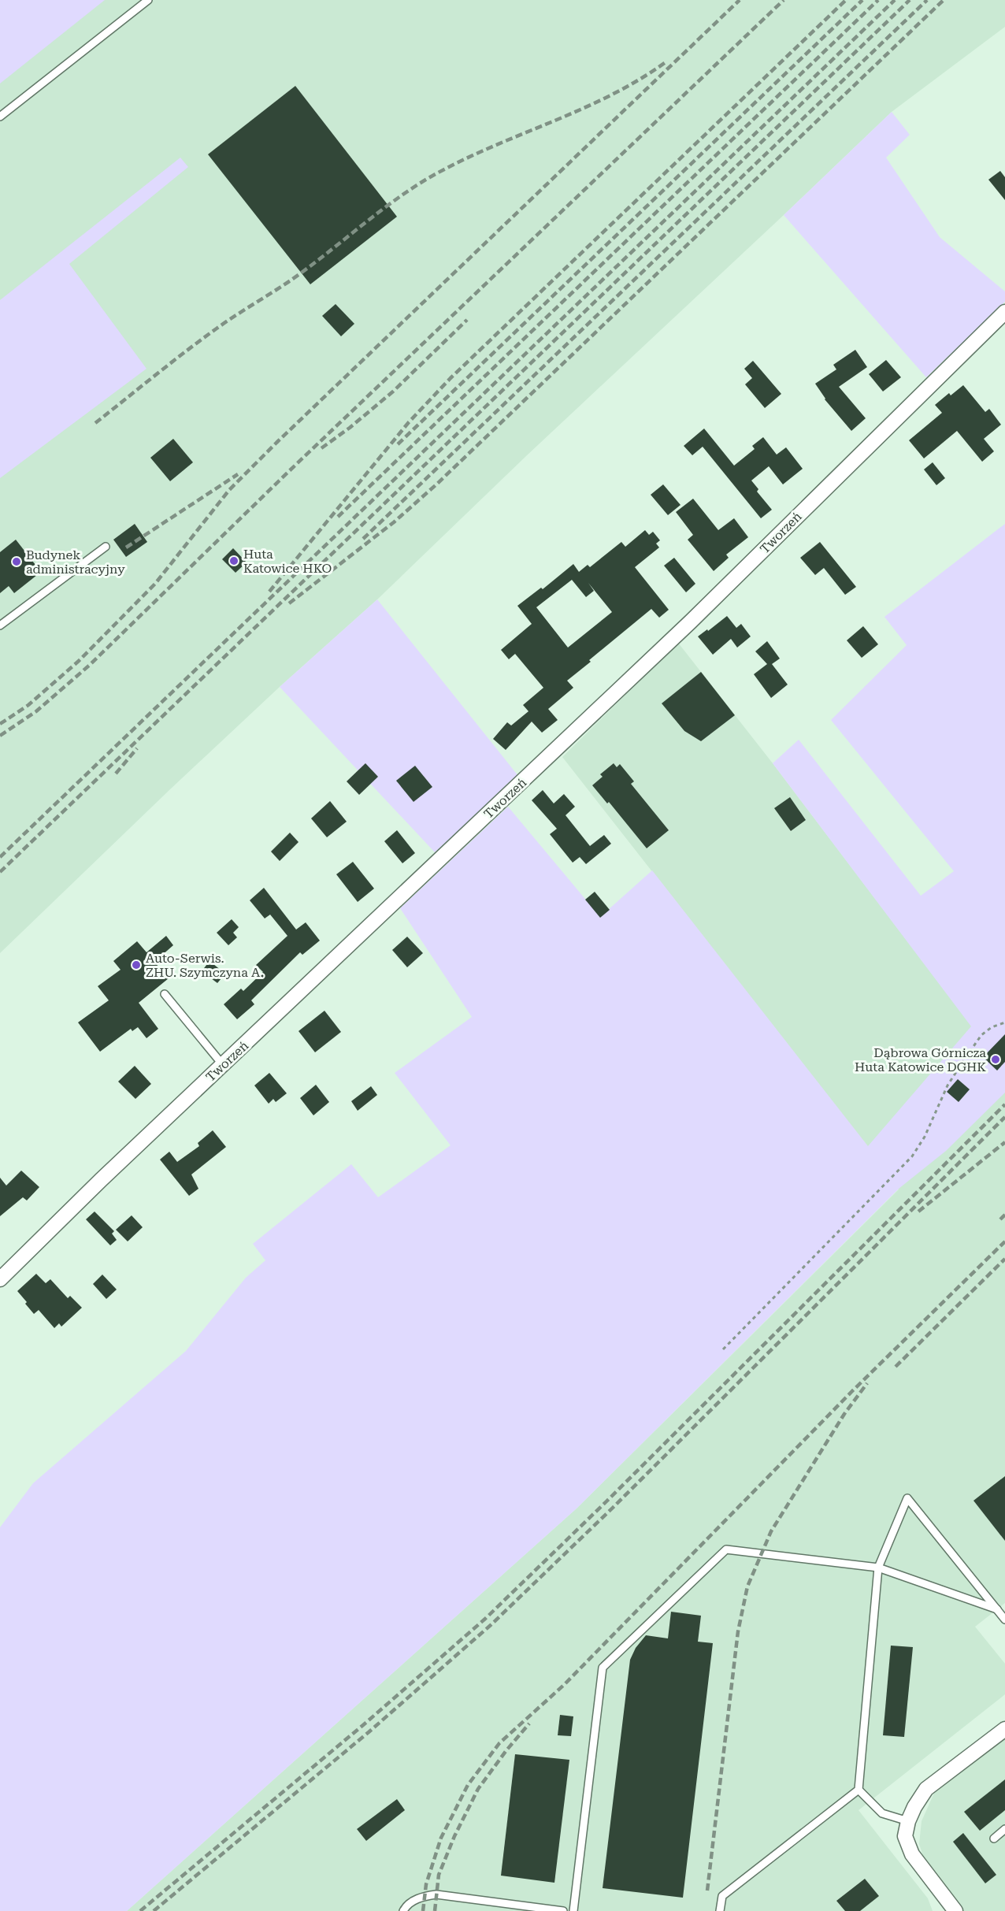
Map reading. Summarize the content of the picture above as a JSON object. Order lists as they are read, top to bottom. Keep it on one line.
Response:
{"streets":{"street":["Tworzeń"]},"places":["Huta Katowice HKO","Budynek administracyjny","Auto-Serwis. ZHU. Szymczyna A.","Dąbrowa Górnicza Huta Katowice DGHK"]}
